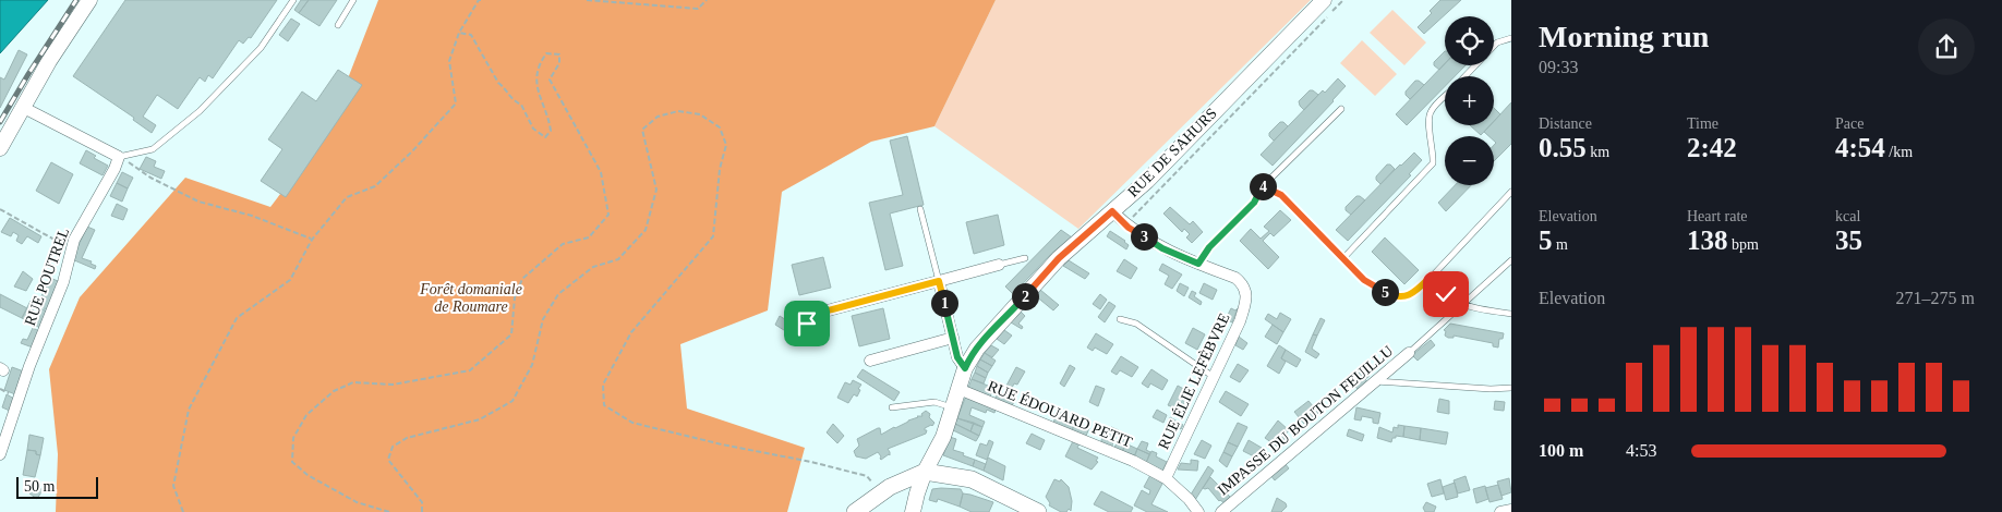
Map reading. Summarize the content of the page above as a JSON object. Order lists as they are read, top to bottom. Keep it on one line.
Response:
{"streets":{"street":["RUE DE SAHURS","RUE POUTREL","RUE ÉLIE LEFÈBVRE","RUE ÉDOUARD PETIT","IMPASSE DU BOUTON FEUILLU"]},"crossings":[["RUE DE SAHURS","RUE ÉLIE LEFÈBVRE"],["RUE DE SAHURS","RUE ÉDOUARD PETIT"],["RUE ÉLIE LEFÈBVRE","RUE ÉDOUARD PETIT"]],"parks":["Forêt domaniale de Roumare"],"scale_bar":"50 m","page":{"heading":["Morning run","09:33"],"map_buttons":["+","−"],"stats":[["Distance","0.55 km"],["Time","2:42"],["Pace","4:54 /km"],["Elevation","5 m"],["Heart rate","138 bpm"],["kcal","35"]],"pins":["4","3","5","2","1"],"chart":["Elevation","271–275 m"],"list":[{"name":"100 m","note":"4:53"}],"scale":"50 m"}}
